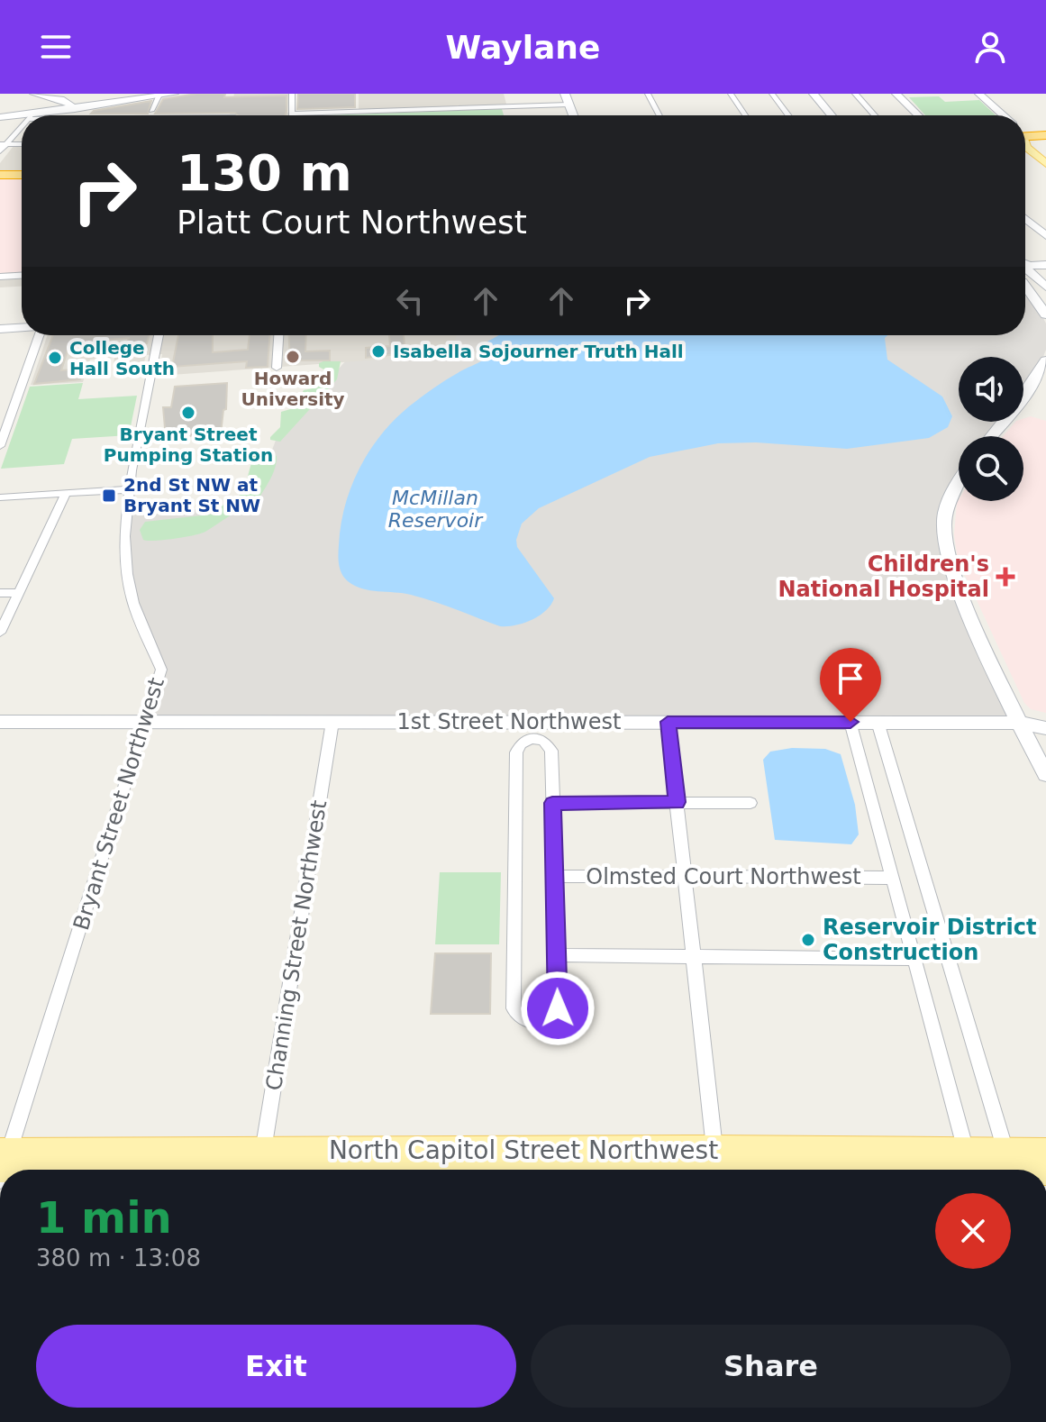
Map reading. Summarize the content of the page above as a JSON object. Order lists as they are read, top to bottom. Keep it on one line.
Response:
{"streets":{"main road":["1st Street Northwest","North Capitol Street Northwest"],"street":["Bryant Street Northwest","Olmsted Court Northwest","Channing Street Northwest"]},"crossings":[["1st Street Northwest","Bryant Street Northwest"],["1st Street Northwest","Channing Street Northwest"]],"water":["McMillan Reservoir"],"places":{"other":["Isabella Sojourner Truth Hall","Howard University","College Hall South","Bryant Street Pumping Station","Reservoir District Construction"],"transit":["2nd St NW at Bryant St NW"],"health":["Children's National Hospital"]},"page":{"header":"Waylane","turn":["130 m","Platt Court Northwest"],"heading":["1 min","380 m · 13:08"],"buttons":["Exit","Share"]}}
